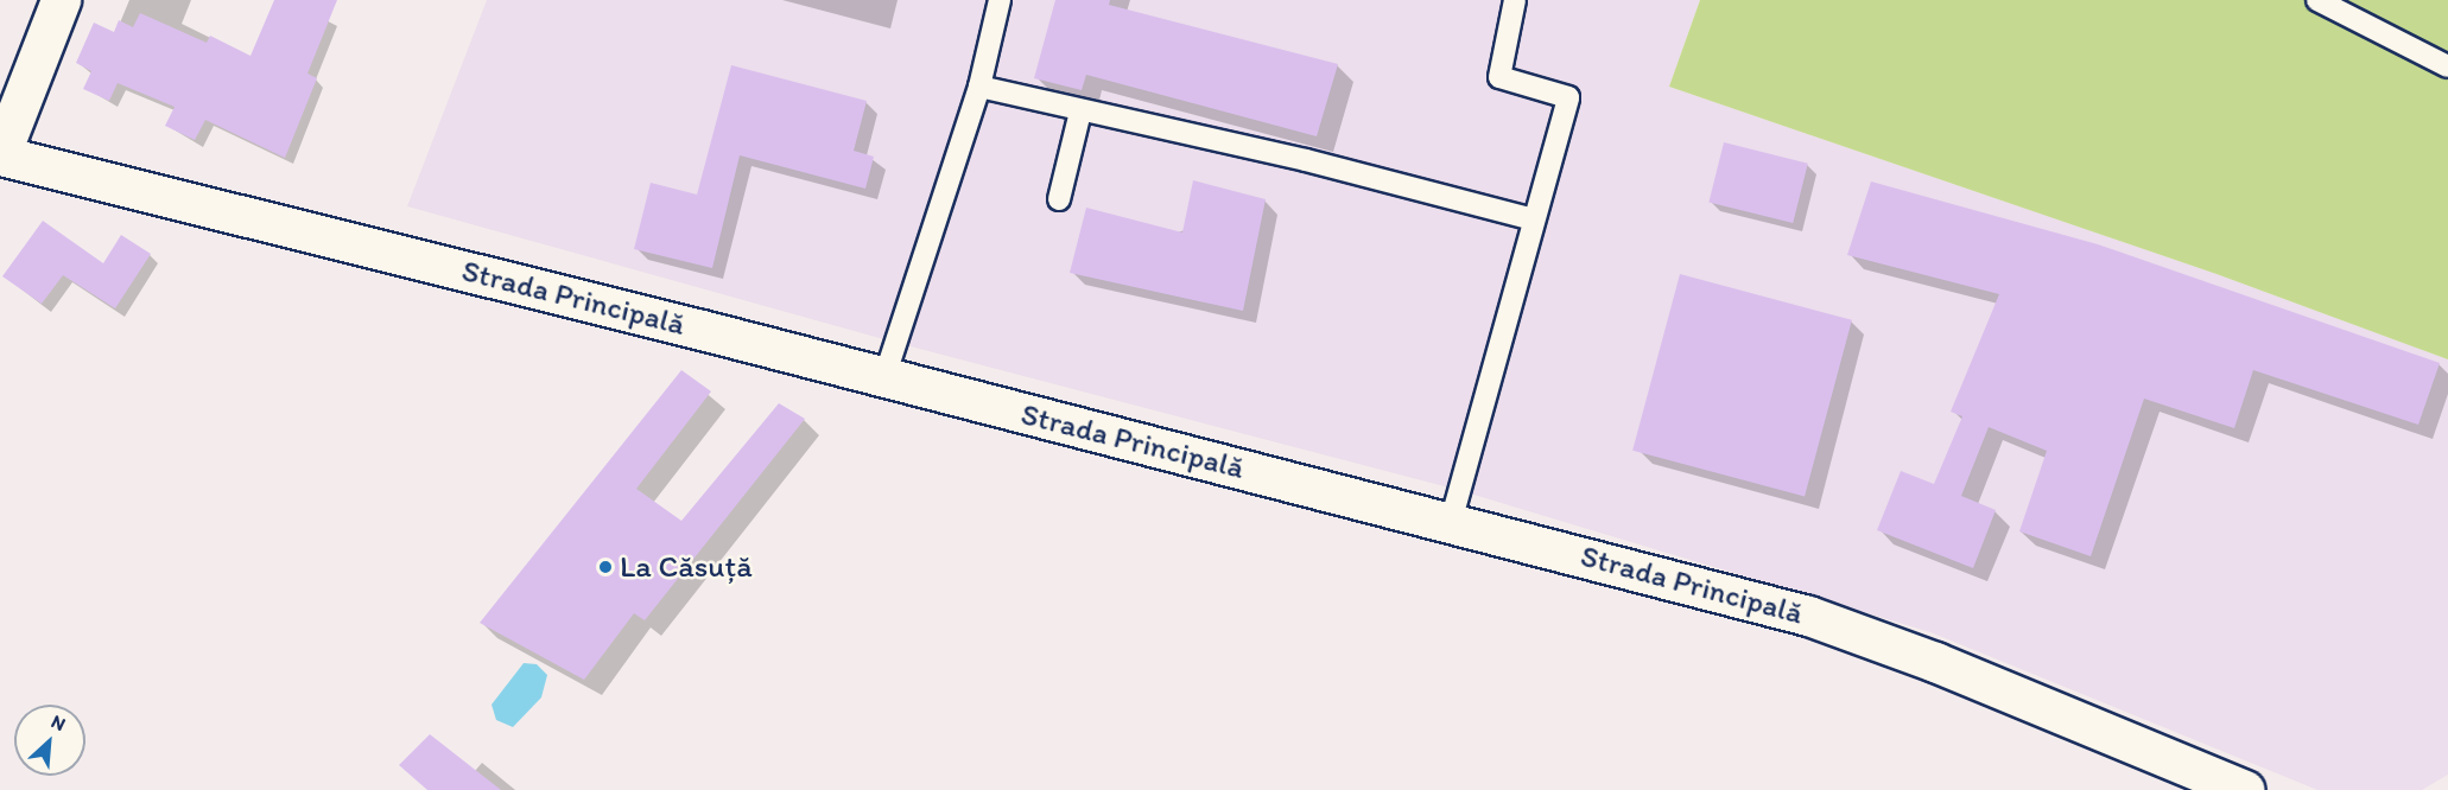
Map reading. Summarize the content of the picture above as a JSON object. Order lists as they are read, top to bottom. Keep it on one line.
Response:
{"streets":{"main road":["Strada Principală"]},"places":["La Căsuță"],"north":"top right"}
